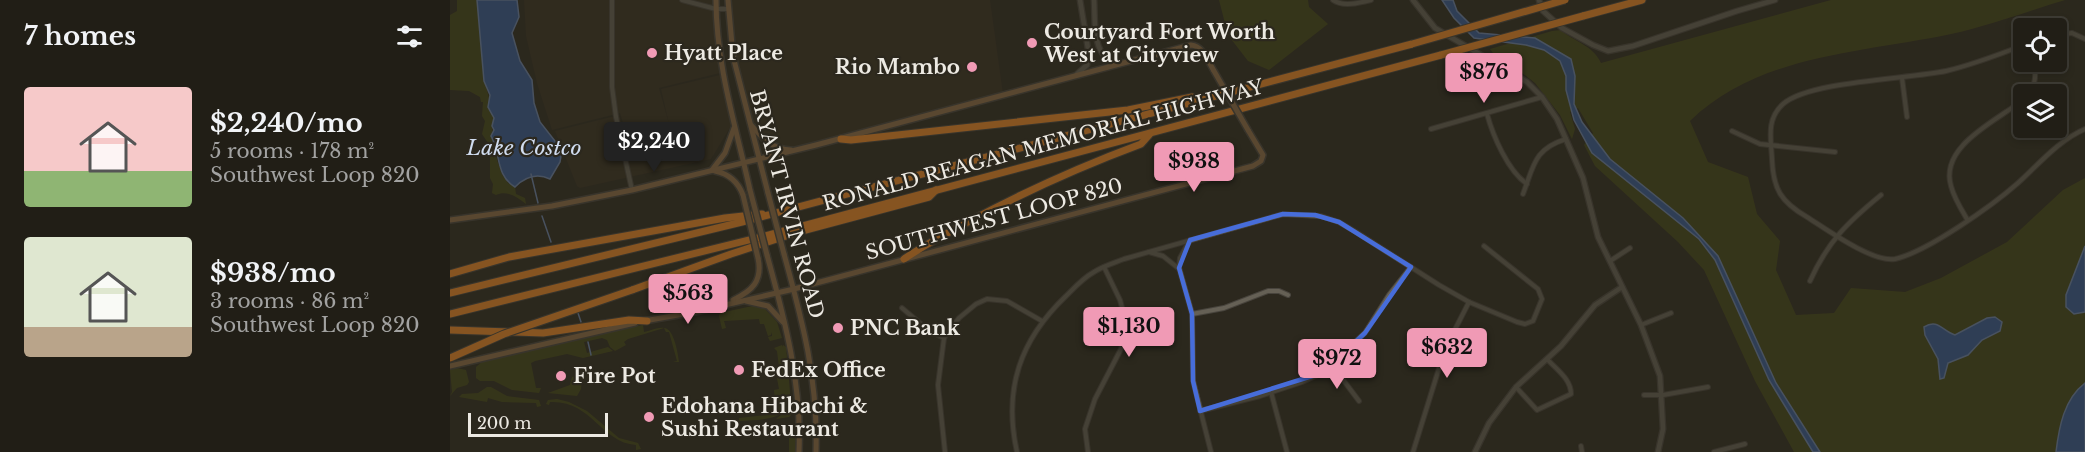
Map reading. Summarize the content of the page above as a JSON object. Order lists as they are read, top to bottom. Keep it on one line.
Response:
{"streets":{"highway":["RONALD REAGAN MEMORIAL HIGHWAY"],"main road":["BRYANT IRVIN ROAD","SOUTHWEST LOOP 820"]},"crossings":[["BRYANT IRVIN ROAD","SOUTHWEST LOOP 820"]],"water":["Lake Costco"],"places":["Courtyard Fort Worth West at Cityview","Hyatt Place","Rio Mambo","PNC Bank","FedEx Office","Fire Pot","Edohana Hibachi & Sushi Restaurant"],"scale_bar":"200 m","page":{"heading":"7 homes","price":["$876","$2,240","$938","$563","$1,130","$632","$972"],"list":[{"name":"$2,240/mo","note":"5 rooms · 178 m² · Southwest Loop 820"},{"name":"$938/mo","note":"3 rooms · 86 m² · Southwest Loop 820"}],"scale":"200 m"}}
